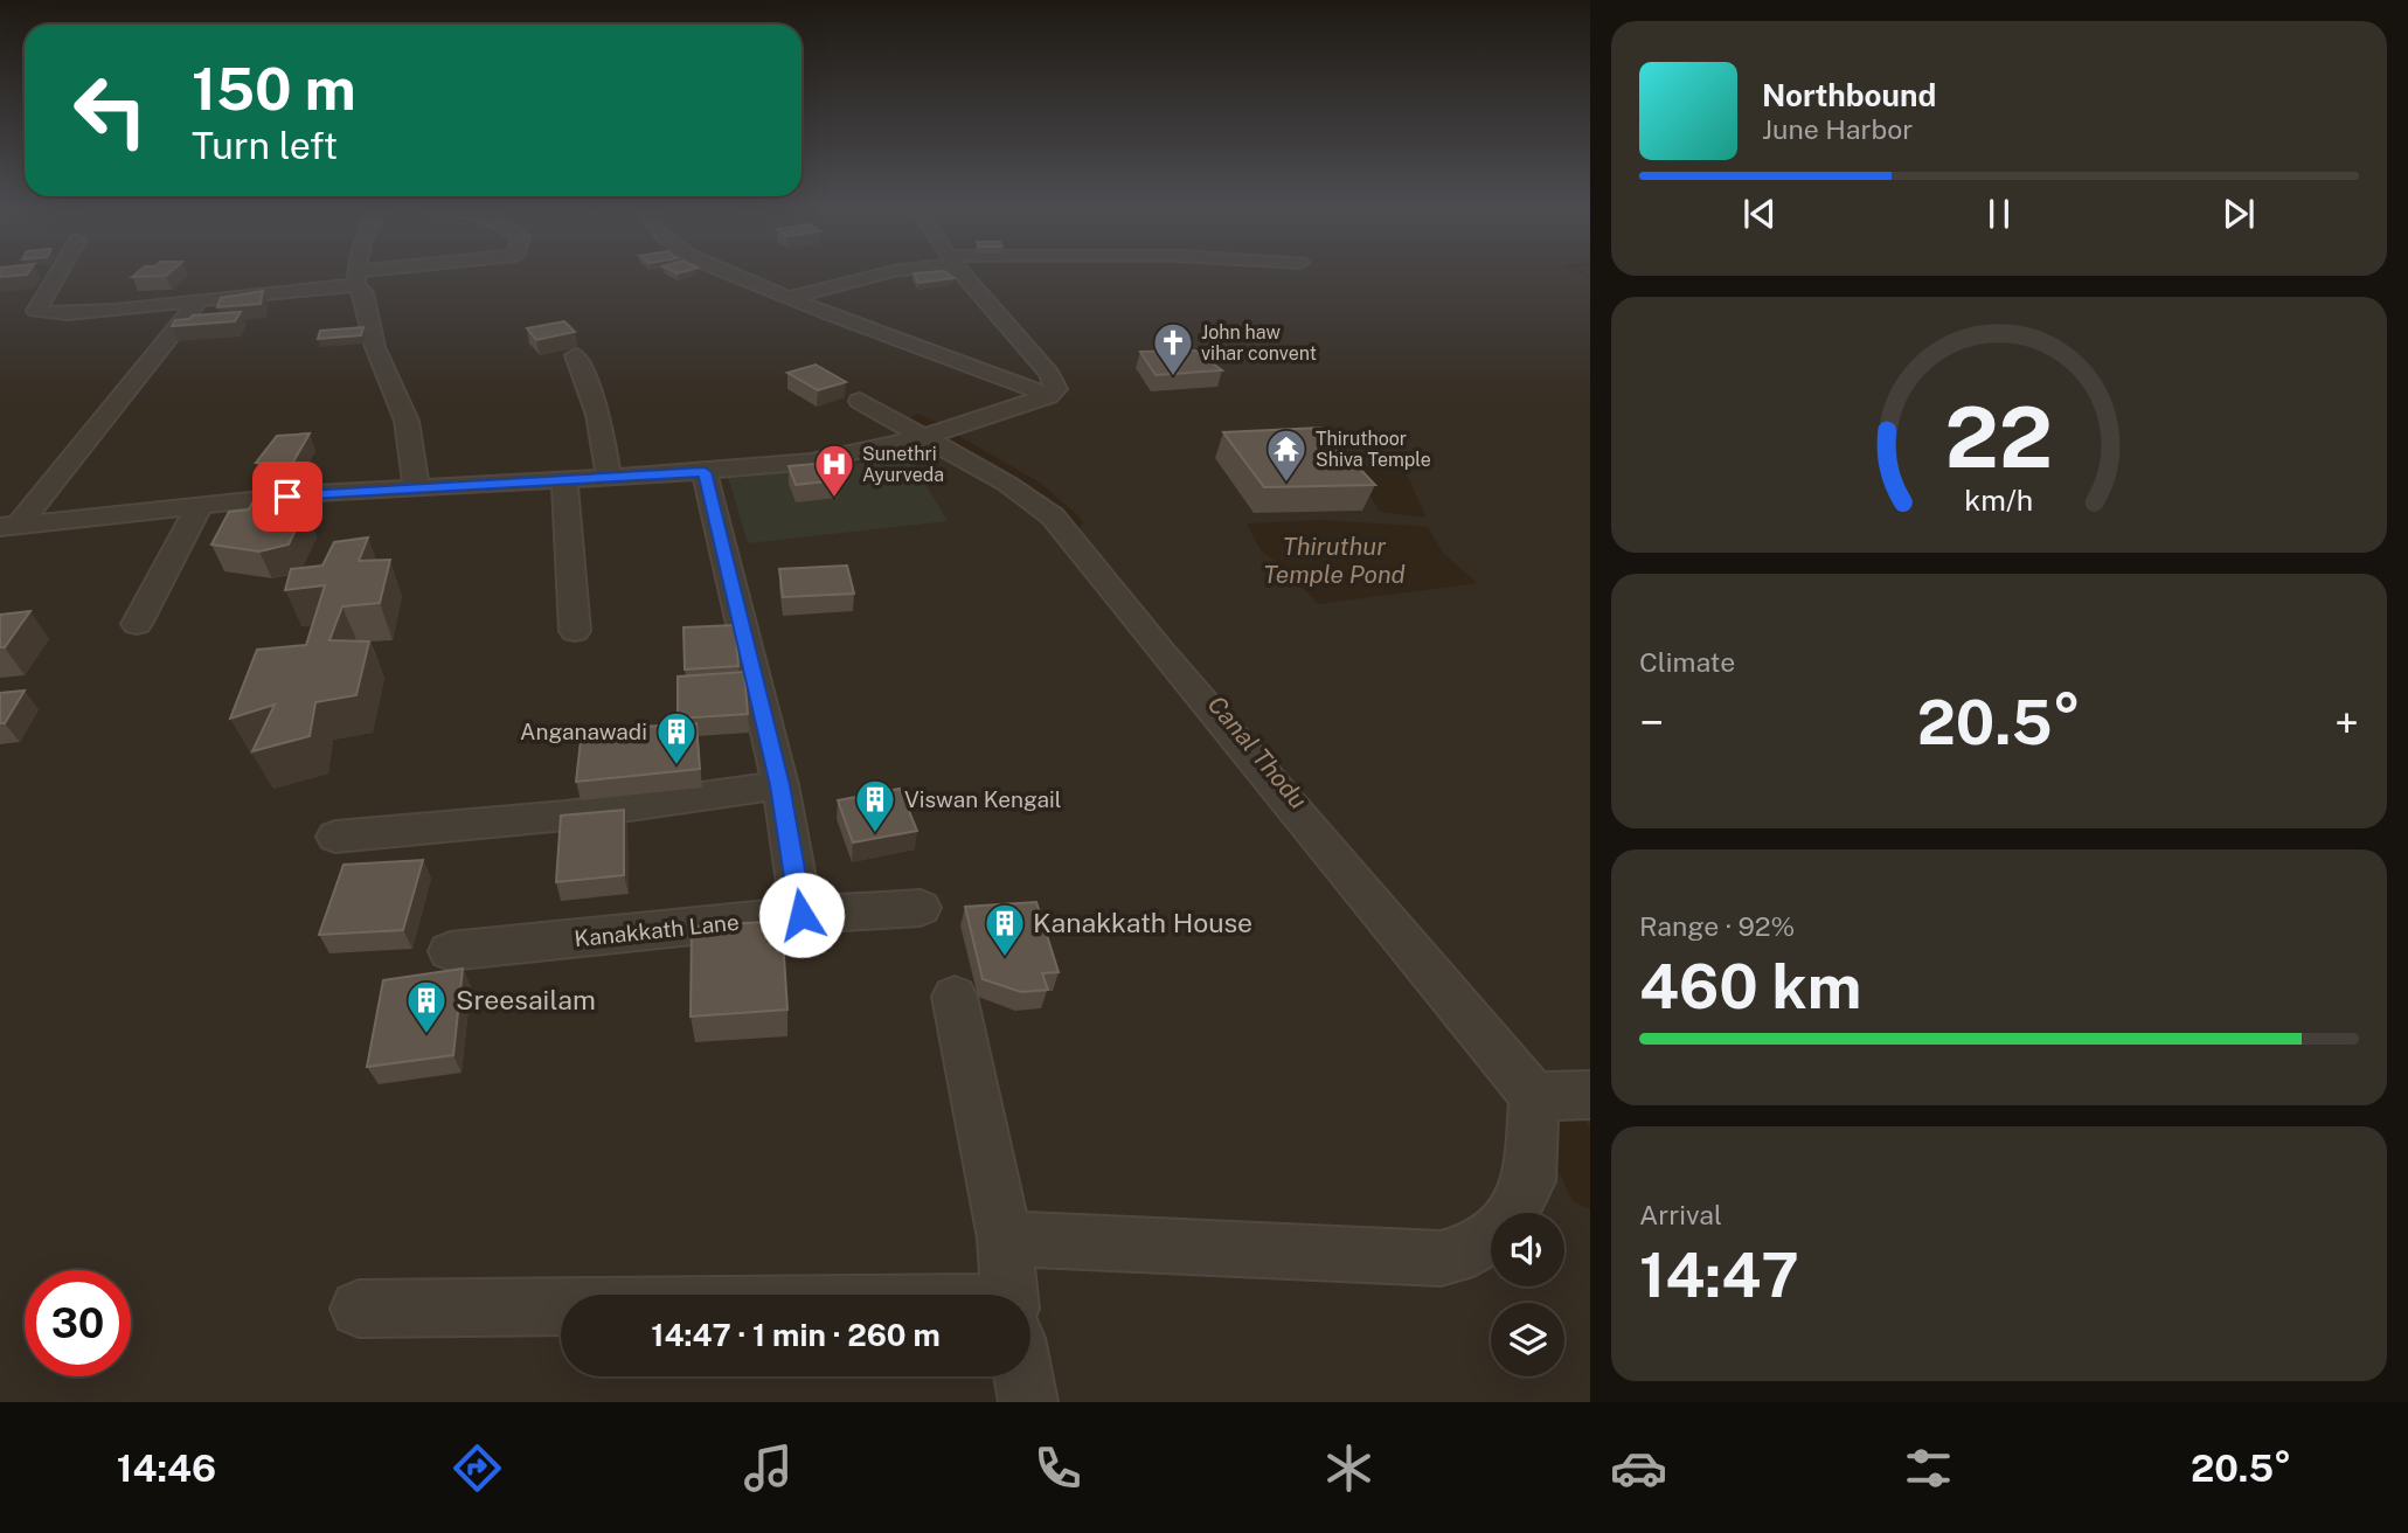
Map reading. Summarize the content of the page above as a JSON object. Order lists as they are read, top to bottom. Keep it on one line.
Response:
{"streets":{"street":["Kanakkath Lane"]},"water":["Thiruthur Temple Pond","Canal Thodu"],"places":{"church":["John haw vihar convent"],"temple":["Thiruthoor Shiva Temple"],"hospital":["Sunethri Ayurveda"],"building":["Anganawadi","Viswan Kengail","Kanakkath House","Sreesailam"]},"page":{"turn":["150 m","Turn left"],"song":["Northbound","June Harbor"],"tile":["Climate",["Range · 92%","460 km"],["Arrival","14:47"]],"heat":["−","20.5°","+"],"limit":"30","trip":"14:47 · 1 min · 260 m","tabs":["14:46","20.5°"],"gauge":["22","km/h"]}}
